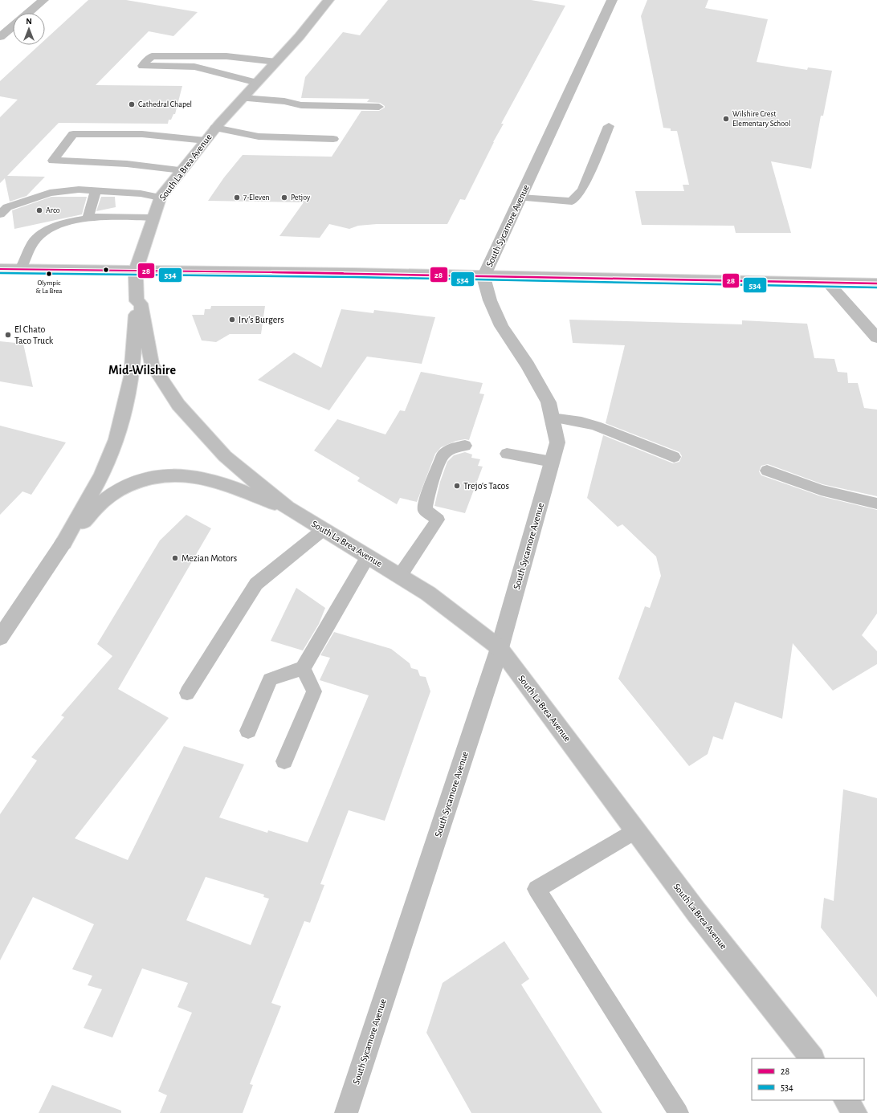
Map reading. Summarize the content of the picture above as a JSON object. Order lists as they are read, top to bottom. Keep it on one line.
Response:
{"streets":{"main road":["South La Brea Avenue","South Sycamore Avenue"]},"crossings":[["South La Brea Avenue","South Sycamore Avenue"]],"districts":["Mid-Wilshire"],"places":["Cathedral Chapel","Wilshire Crest Elementary School","7-Eleven","Petjoy","Arco","Olympic & La Brea","Irv's Burgers","El Chato Taco Truck","Trejo‘s Tacos","Mezian Motors"],"lines":["transit line 28","transit line 534"],"legend":["28","534"],"north":"top"}
